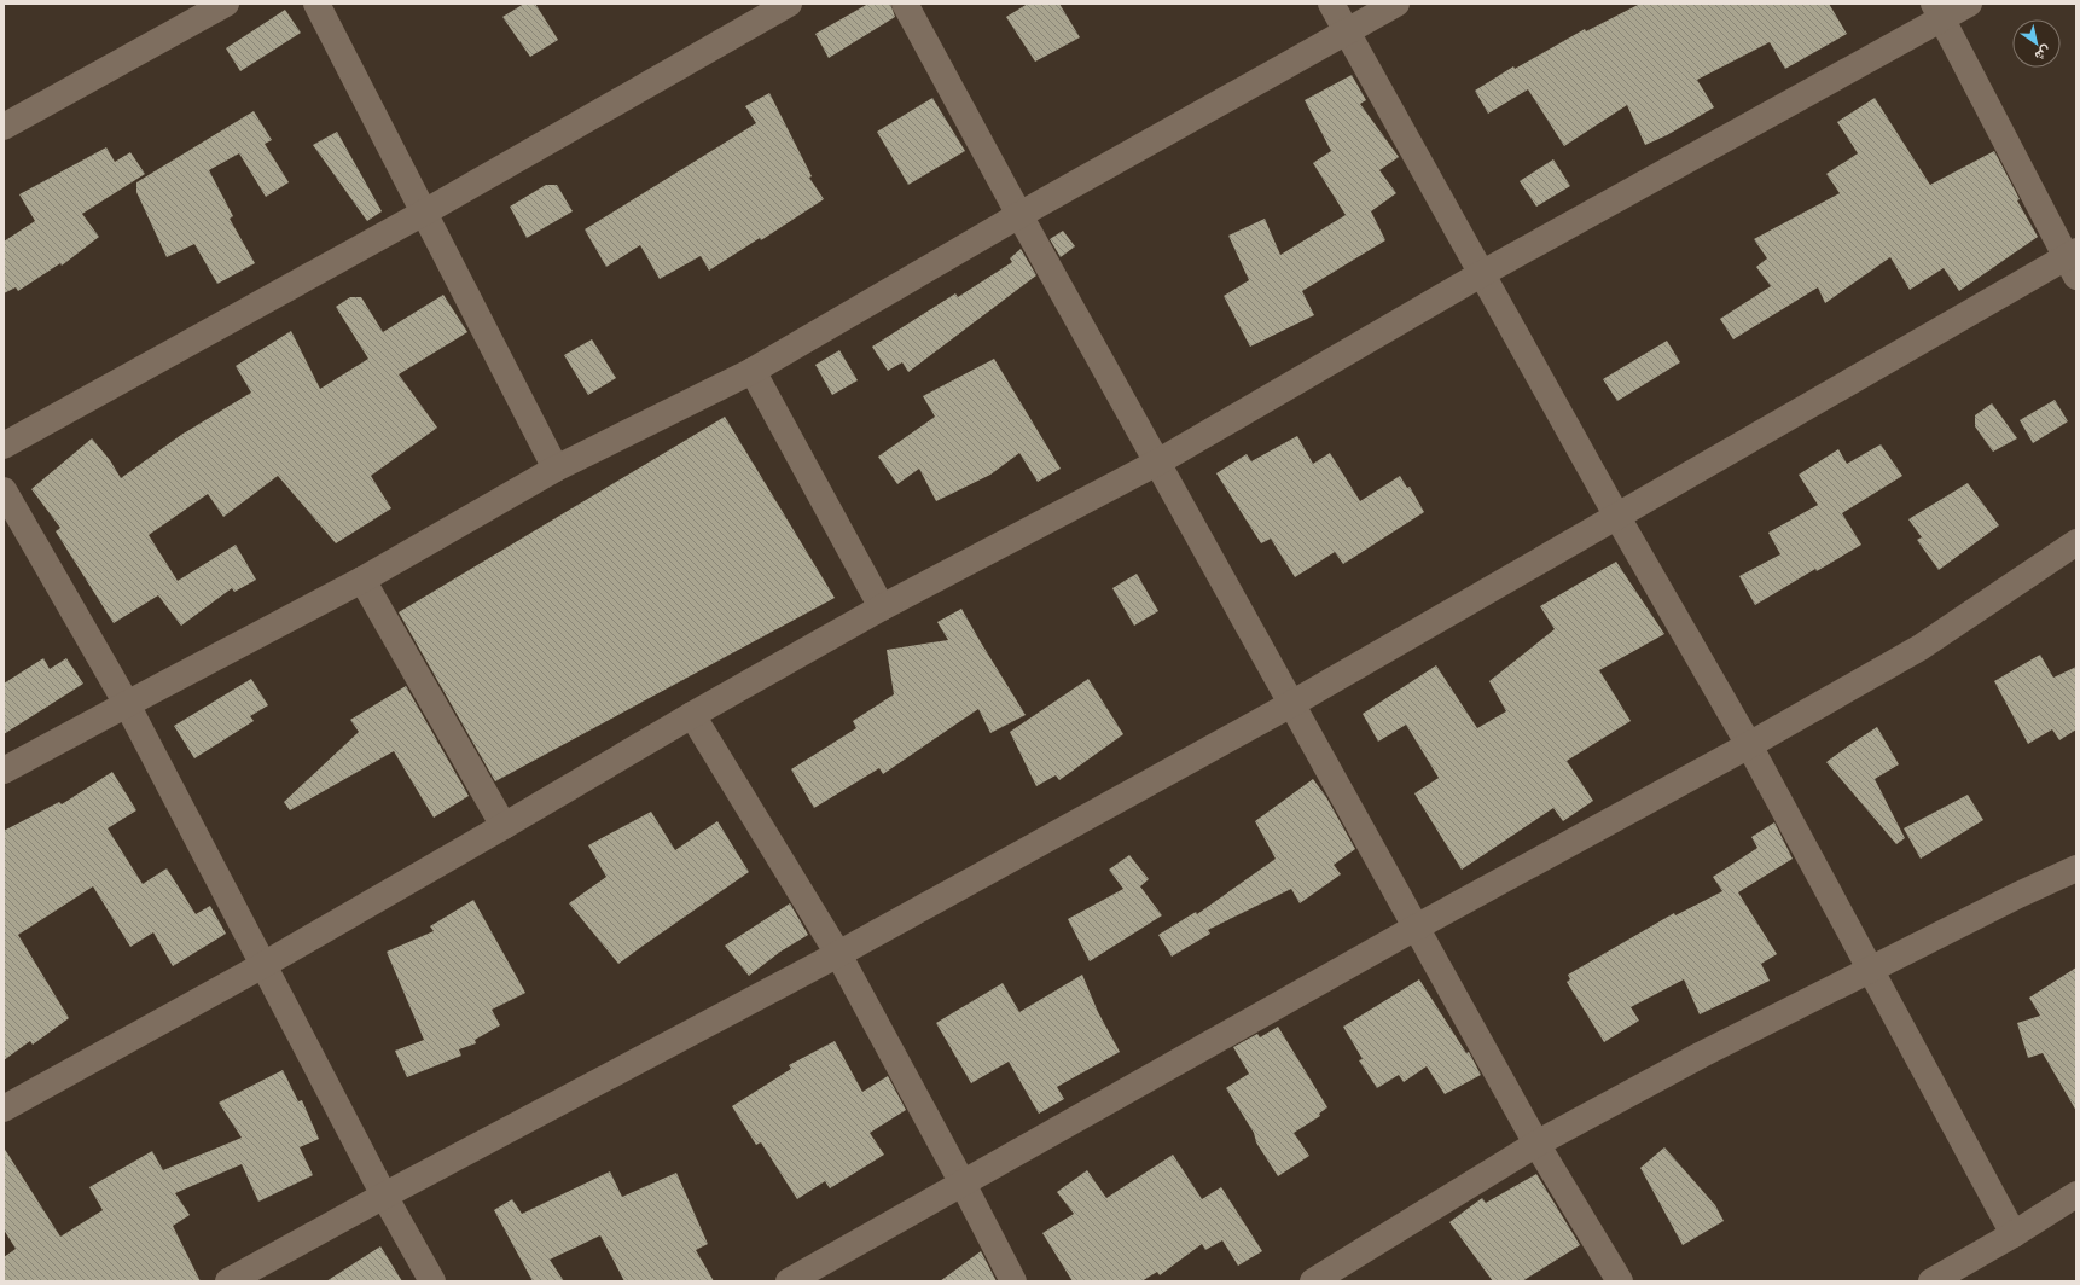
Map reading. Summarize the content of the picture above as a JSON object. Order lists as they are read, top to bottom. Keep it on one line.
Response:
{"north":"bottom right"}
